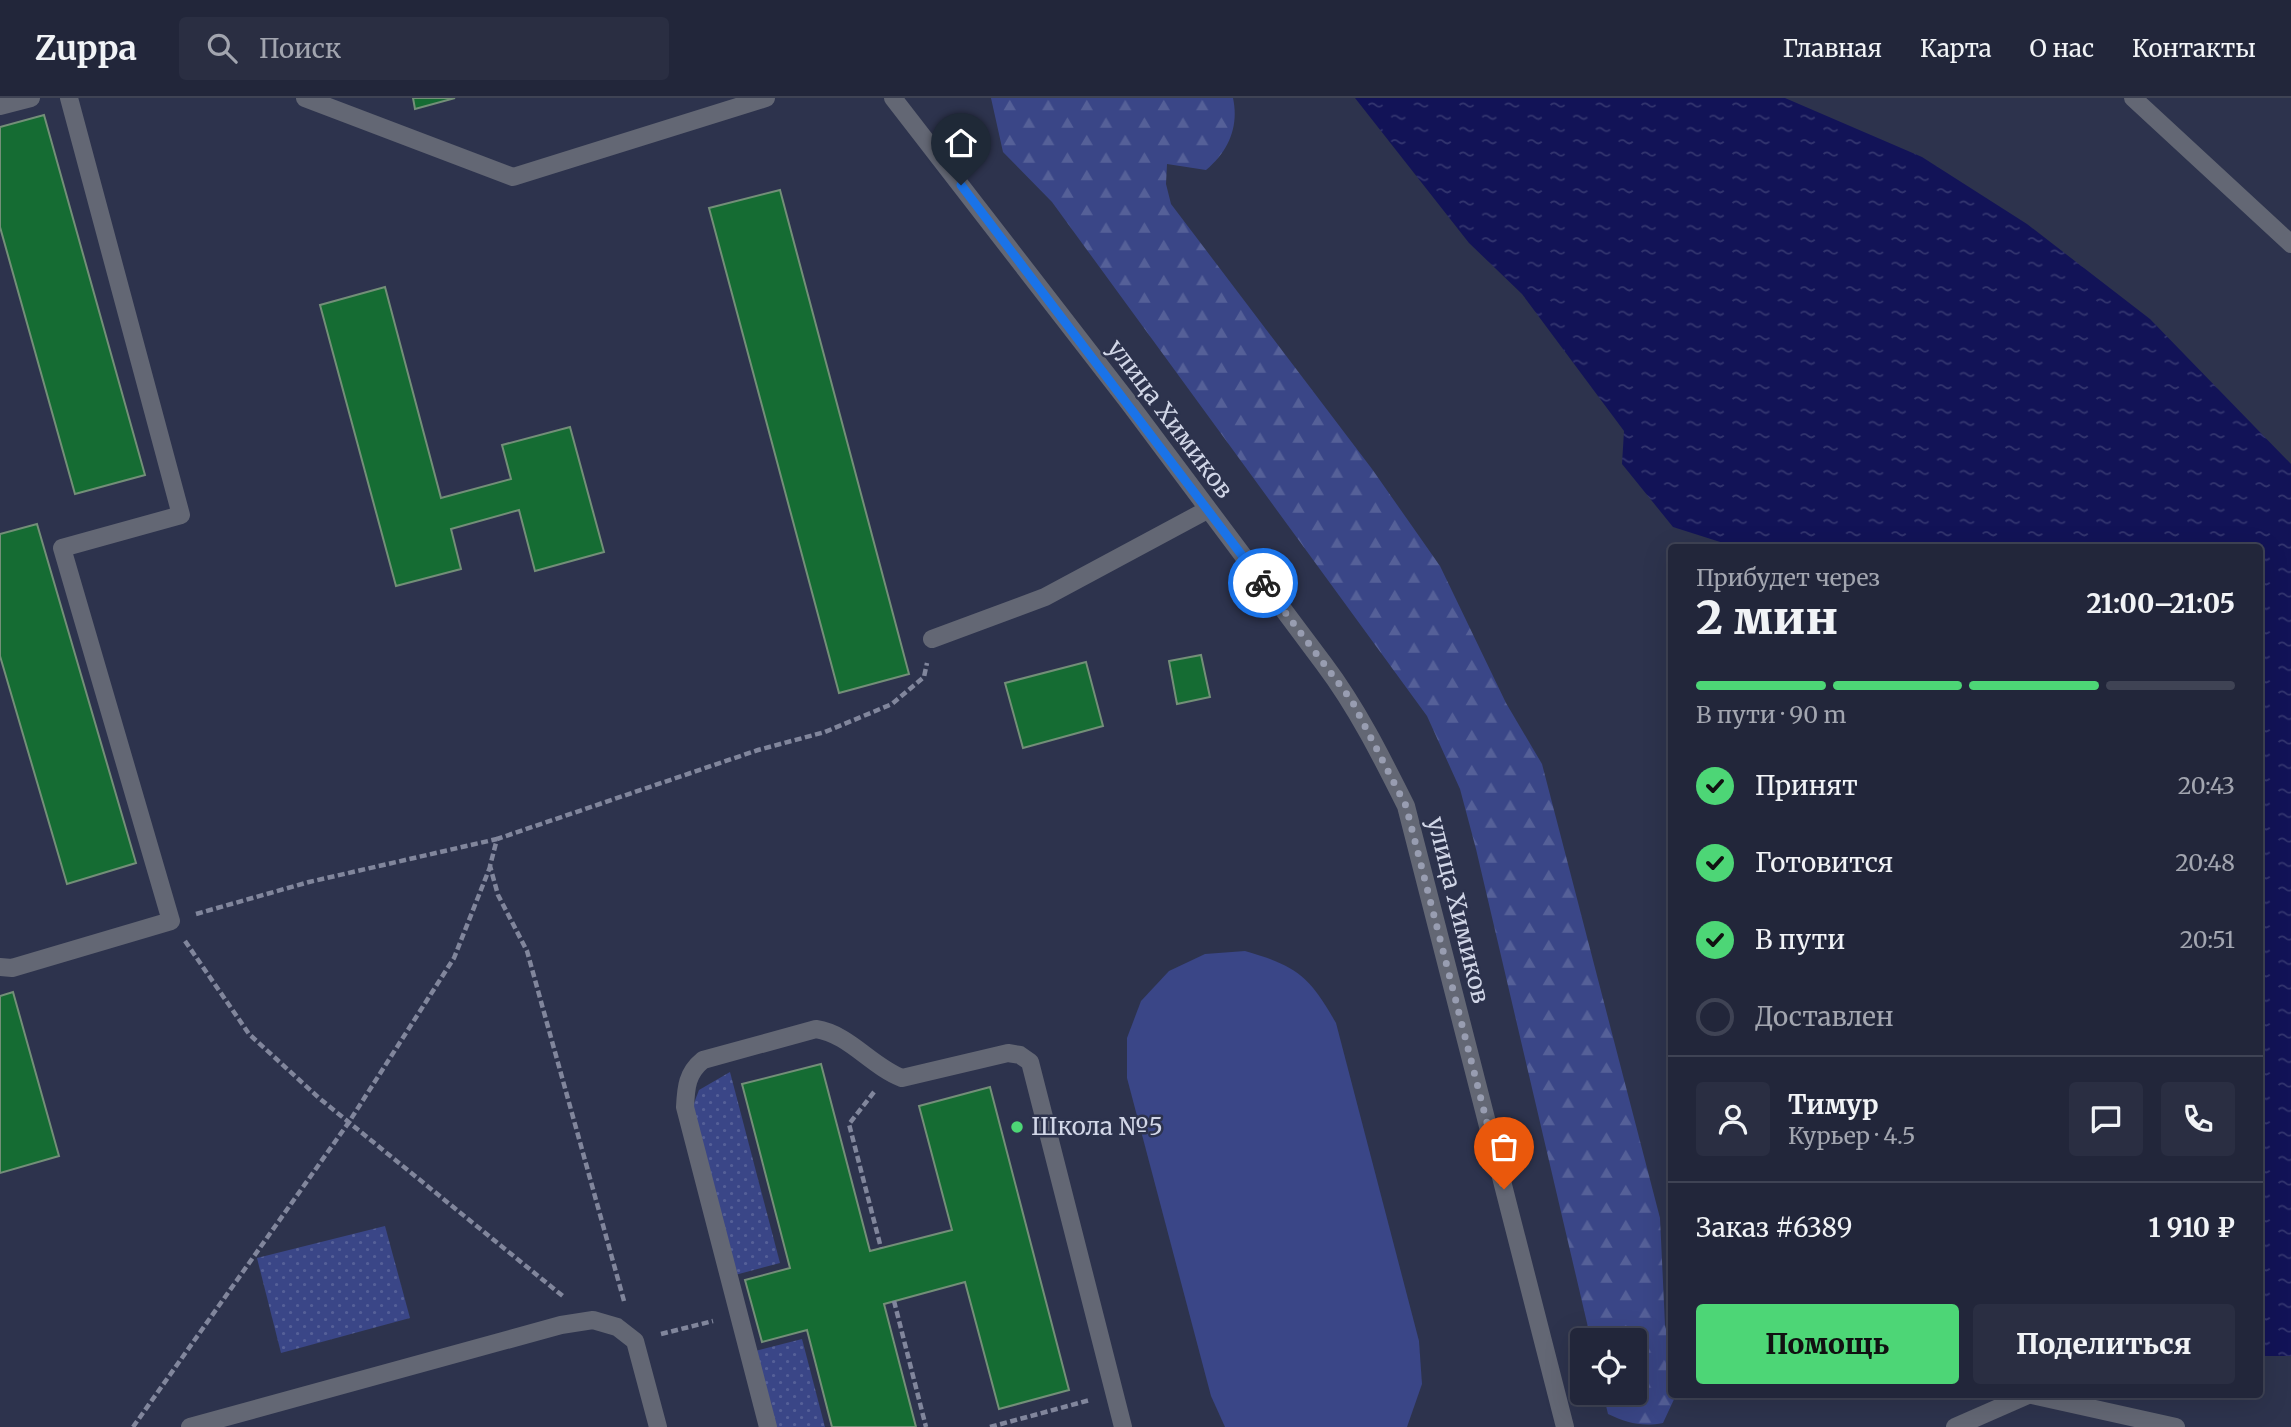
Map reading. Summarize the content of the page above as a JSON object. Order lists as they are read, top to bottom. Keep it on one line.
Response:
{"streets":{"street":["улица Химиков"]},"places":["Школа №5"],"page":{"header":"Zuppa","search":"Поиск","nav":["Главная","Карта","О нас","Контакты"],"heading":["2 мин","Прибудет через","21:00–21:05"],"panel":["Тимур","Курьер · 4.5","Заказ #6389","1 910 ₽"],"bar":"В пути · 90 m","list":[["Принят","20:43"],["Готовится","20:48"],["В пути","20:51"],"Доставлен"],"buttons":["Помощь","Поделиться"]}}
